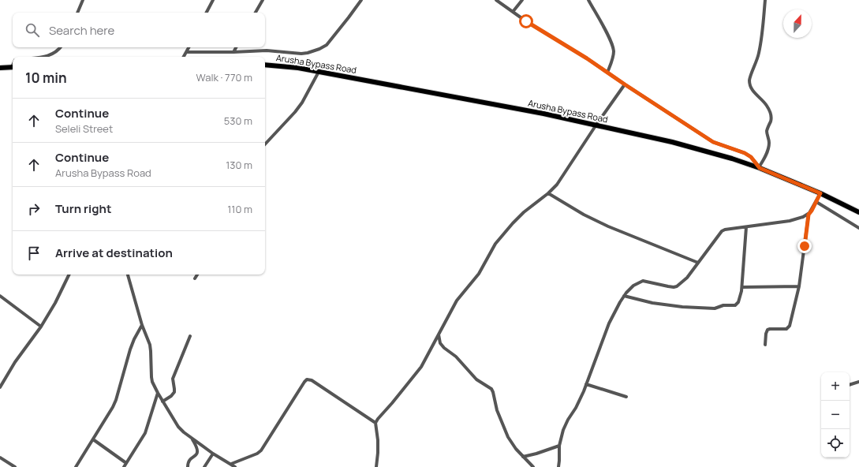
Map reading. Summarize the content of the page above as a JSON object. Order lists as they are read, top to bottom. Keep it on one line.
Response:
{"streets":{"main road":["Arusha Bypass Road"]},"north":"top","page":{"search":"Search here","heading":["10 min","Walk · 770 m"],"list":[["Continue","Seleli Street","530 m"],["Continue","Arusha Bypass Road","130 m"],["Turn right","110 m"],"Arrive at destination"],"map_buttons":["+","−"]}}
